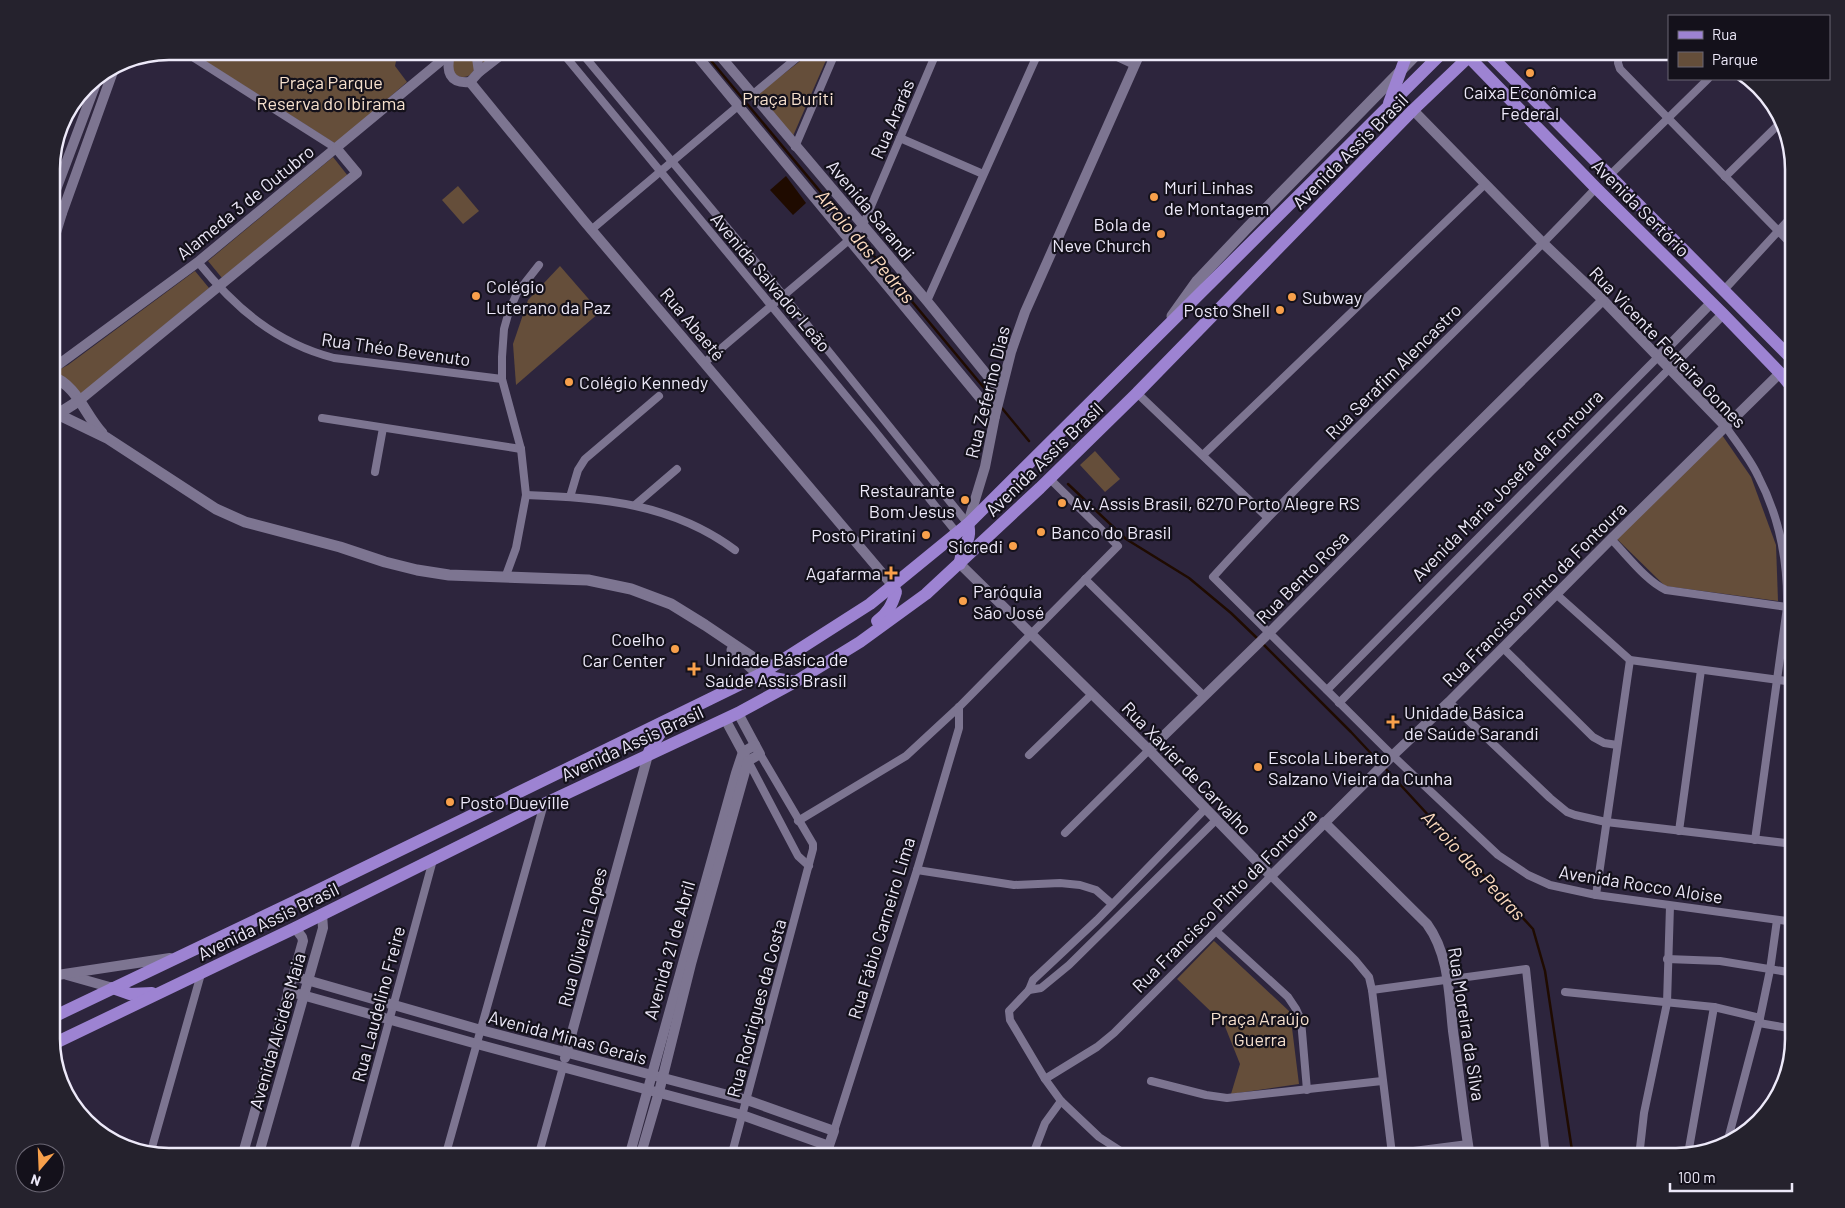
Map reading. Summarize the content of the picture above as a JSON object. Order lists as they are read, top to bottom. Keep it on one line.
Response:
{"streets":{"main road":["Avenida Assis Brasil","Avenida Sertório"],"street":["Rua Ararás","Alameda 3 de Outubro","Avenida Sarandi","Avenida Salvador Leão","Rua Abaeté","Rua Vicente Ferreira Gomes","Rua Théo Bevenuto","Rua Serafim Alencastro","Rua Zeferino Dias","Avenida Maria Josefa da Fontoura","Rua Bento Rosa","Rua Francisco Pinto da Fontoura","Rua Xavier de Carvalho","Avenida Rocco Aloise","Rua Fábio Carneiro Lima","Rua Oliveira Lopes","Avenida 21 de Abril","Rua Laudelino Freire","Rua Rodrigues da Costa","Rua Moreira da Silva","Avenida Alcides Maia","Avenida Minas Gerais"]},"crossings":[["Rua Ararás","Avenida Sarandi"],["Rua Ararás","Avenida Salvador Leão"],["Rua Ararás","Rua Abaeté"],["Avenida Assis Brasil","Avenida Salvador Leão"],["Avenida Assis Brasil","Rua Abaeté"],["Avenida Assis Brasil","Rua Vicente Ferreira Gomes"],["Avenida Assis Brasil","Rua Zeferino Dias"],["Avenida Assis Brasil","Rua Xavier de Carvalho"],["Avenida Assis Brasil","Rua Oliveira Lopes"],["Avenida Assis Brasil","Rua Laudelino Freire"],["Avenida Assis Brasil","Avenida Alcides Maia"],["Alameda 3 de Outubro","Rua Théo Bevenuto"],["Avenida Sertório","Rua Serafim Alencastro"],["Avenida Sertório","Avenida Maria Josefa da Fontoura"],["Avenida Sertório","Rua Francisco Pinto da Fontoura"],["Avenida Sarandi","Rua Zeferino Dias"],["Avenida Salvador Leão","Rua Zeferino Dias"],["Rua Vicente Ferreira Gomes","Rua Serafim Alencastro"],["Rua Vicente Ferreira Gomes","Avenida Maria Josefa da Fontoura"],["Rua Vicente Ferreira Gomes","Rua Bento Rosa"],["Rua Vicente Ferreira Gomes","Rua Francisco Pinto da Fontoura"],["Rua Serafim Alencastro","Avenida Rocco Aloise"],["Avenida Maria Josefa da Fontoura","Avenida Rocco Aloise"],["Rua Bento Rosa","Rua Xavier de Carvalho"],["Rua Bento Rosa","Avenida Rocco Aloise"],["Rua Francisco Pinto da Fontoura","Rua Xavier de Carvalho"],["Rua Francisco Pinto da Fontoura","Avenida Rocco Aloise"],["Rua Francisco Pinto da Fontoura","Rua Moreira da Silva"],["Rua Fábio Carneiro Lima","Avenida Minas Gerais"],["Rua Oliveira Lopes","Avenida Minas Gerais"],["Avenida 21 de Abril","Avenida Minas Gerais"],["Rua Laudelino Freire","Avenida Minas Gerais"],["Rua Rodrigues da Costa","Avenida Minas Gerais"],["Avenida Alcides Maia","Avenida Minas Gerais"]],"water":["Arroio das Pedras"],"parks":["Praça Parque Reserva do Ibirama","Praça Buriti","Praça Araújo Guerra"],"places":{"other":["Caixa Econômica Federal","Muri Linhas de Montagem","Bola de Neve Church","Colégio Luterano da Paz","Subway","Posto Shell","Colégio Kennedy","Restaurante Bom Jesus","Av. Assis Brasil, 6270 Porto Alegre RS","Banco do Brasil","Posto Piratini","Sicredi","Paróquia São José","Coelho Car Center","Escola Liberato Salzano Vieira da Cunha","Posto Dueville"],"health":["Agafarma","Unidade Básica de Saúde Assis Brasil","Unidade Básica de Saúde Sarandi"]},"legend":["Rua","Parque"],"scale_bar":"100 m","north":"bottom"}
